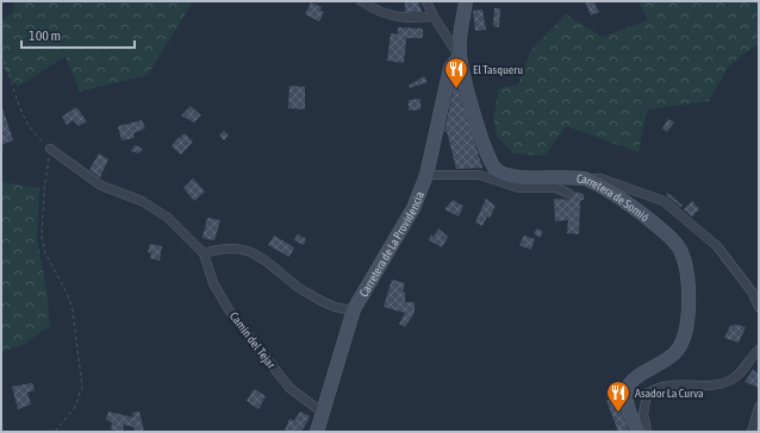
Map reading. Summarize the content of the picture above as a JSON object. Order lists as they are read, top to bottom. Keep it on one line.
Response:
{"streets":{"street":["Carretera de Somió","Carretera de La Providencia","Camín del Tejar"]},"crossings":[["Carretera de La Providencia","Camín del Tejar"]],"places":{"restaurant":["El Tasqueru","Asador La Curva"]},"scale_bar":"100 m"}
